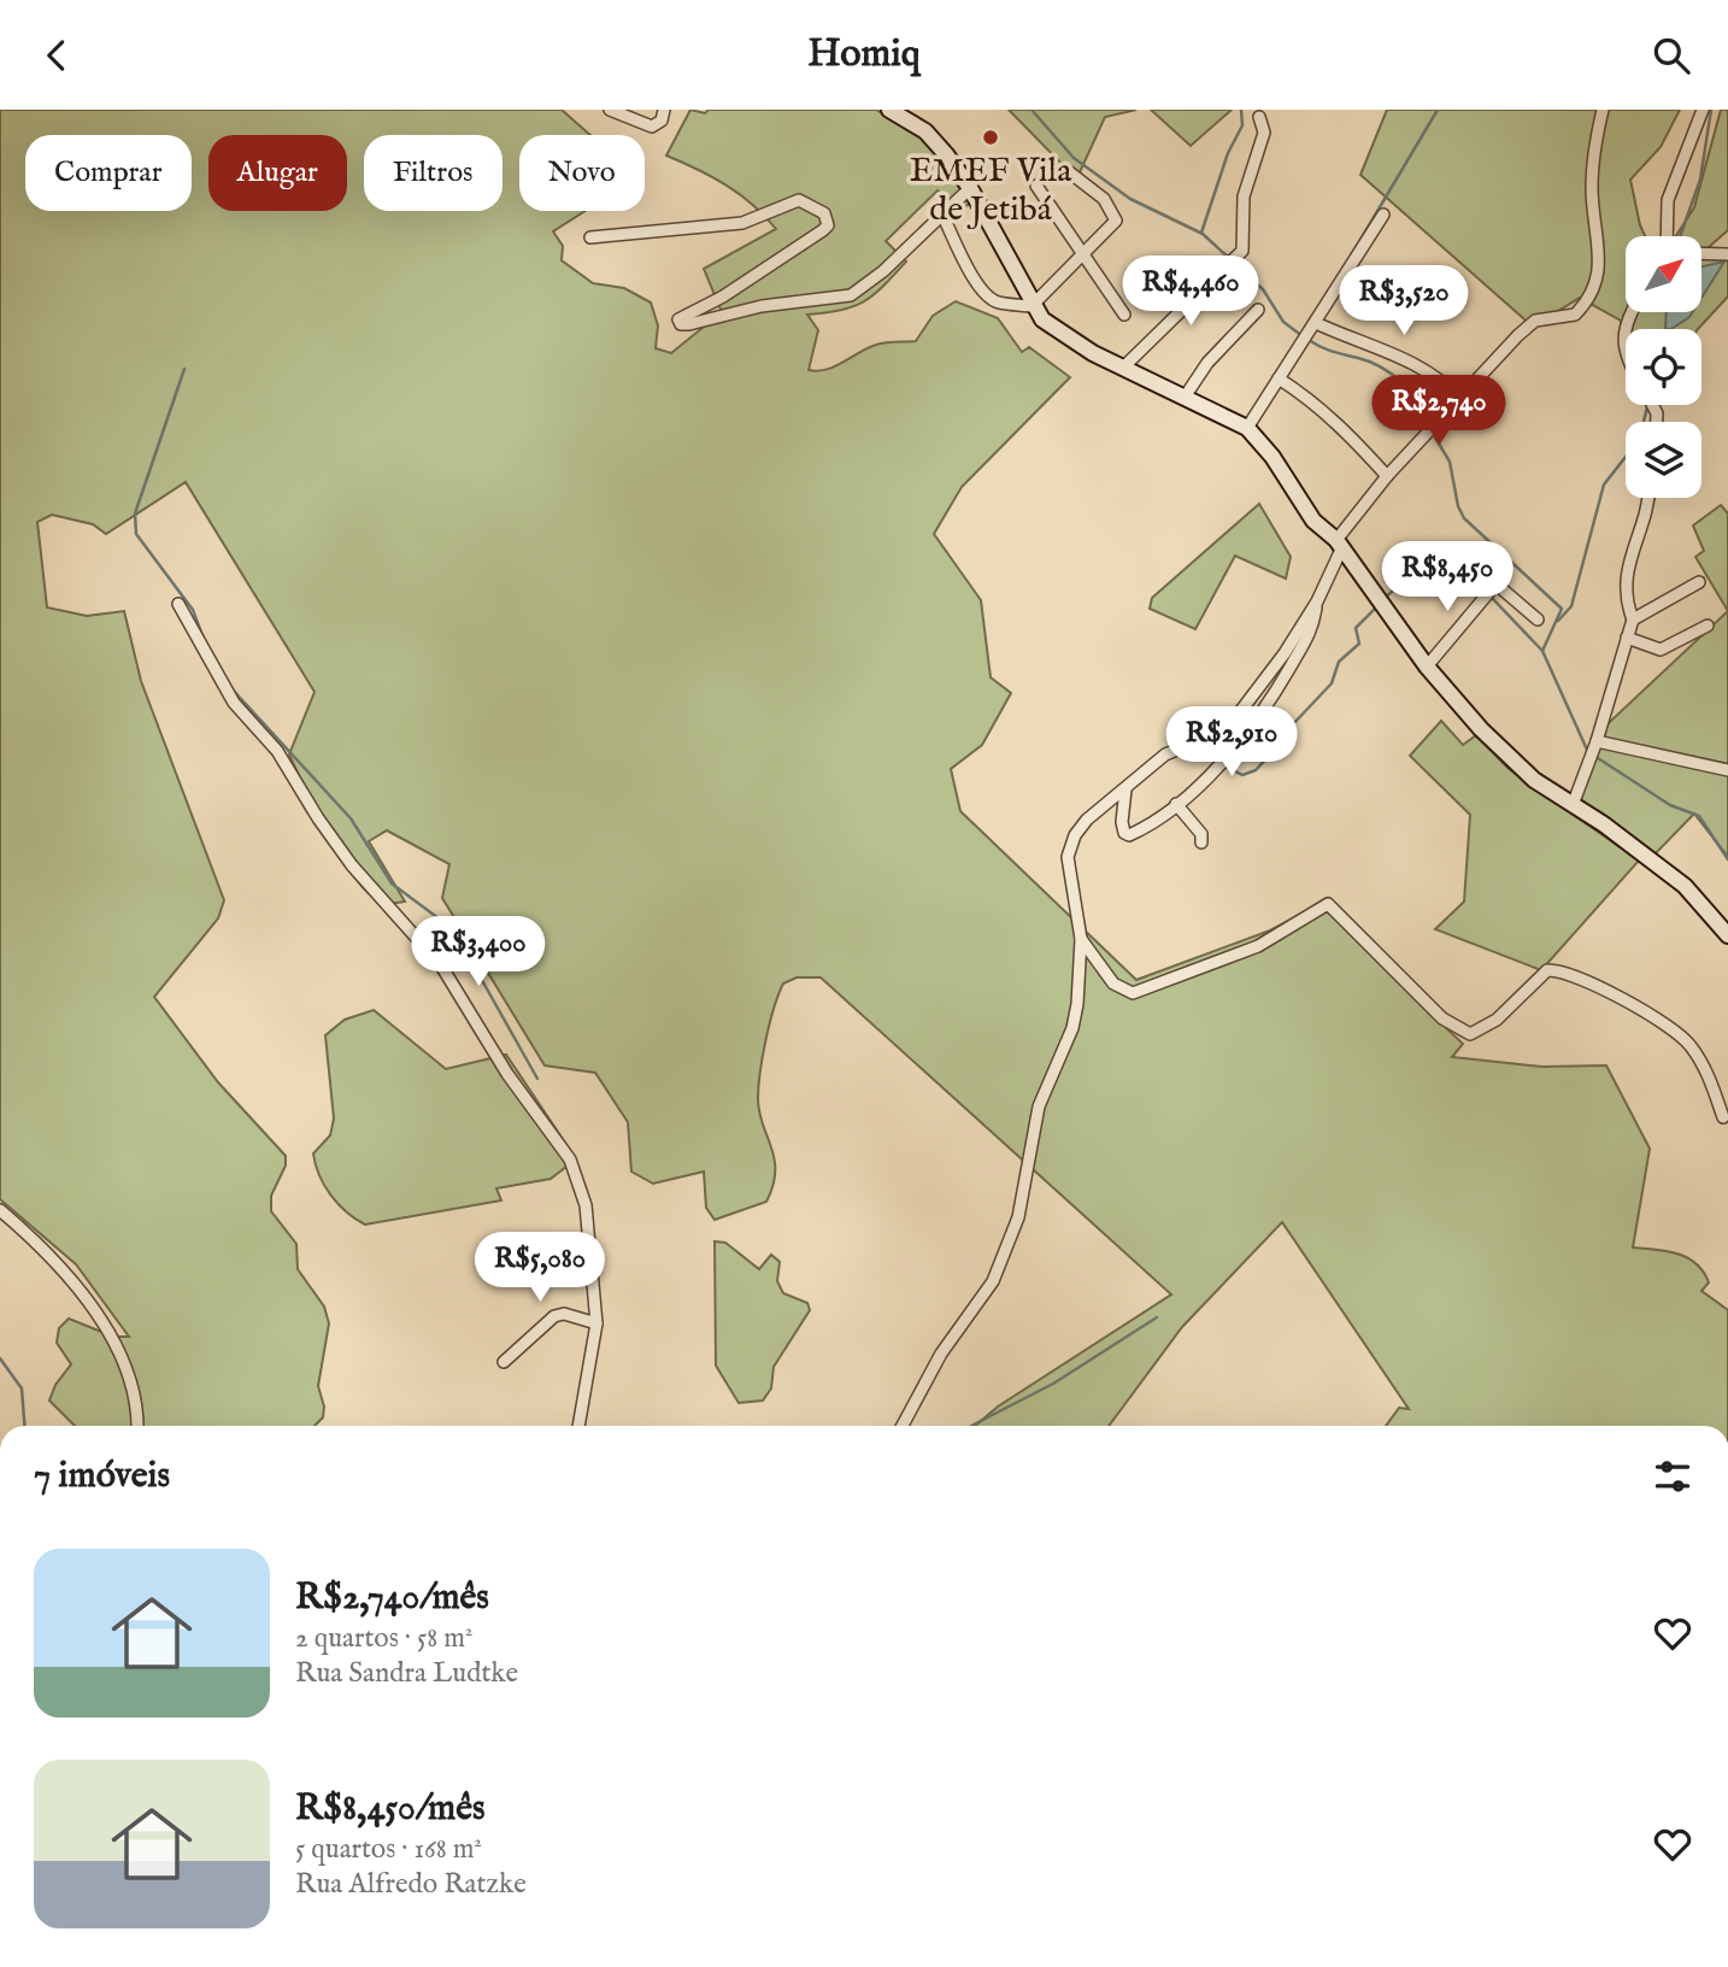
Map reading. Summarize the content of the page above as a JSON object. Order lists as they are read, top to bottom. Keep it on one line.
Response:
{"places":["EMEF Vila de Jetibá"],"north":"top right","page":{"header":"Homiq","chip":["Comprar","Alugar","Filtros","Novo"],"price":["R$4,460","R$3,520","R$2,740","R$8,450","R$2,910","R$3,400","R$5,080"],"heading":"7 imóveis","list":[{"name":"R$2,740/mês","note":"2 quartos · 58 m² · Rua Sandra Ludtke"},{"name":"R$8,450/mês","note":"5 quartos · 168 m² · Rua Alfredo Ratzke"}]}}
